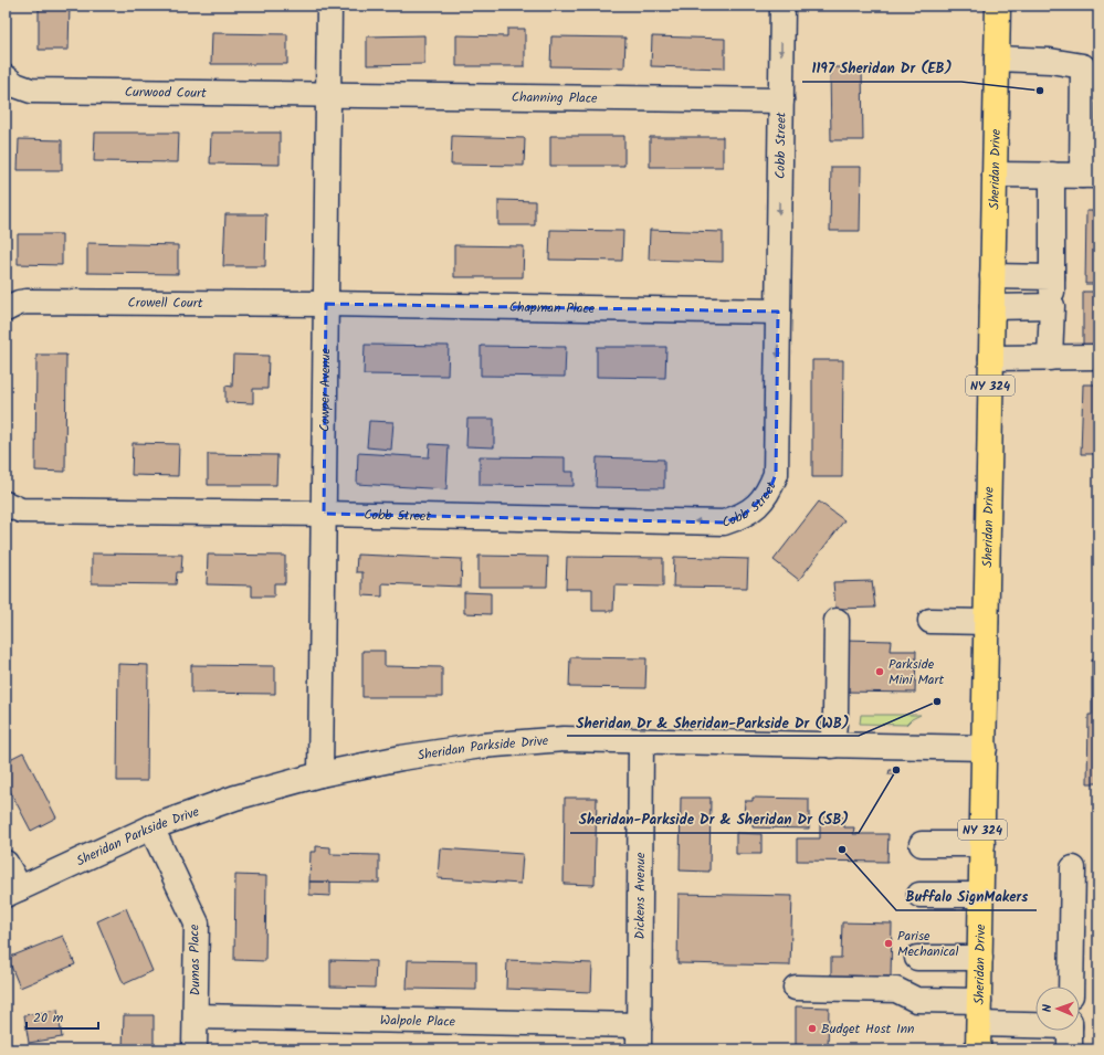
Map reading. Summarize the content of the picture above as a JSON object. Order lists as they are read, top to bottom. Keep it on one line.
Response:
{"streets":{"main road":["Sheridan Drive","NY 324"],"street":["Curwood Court","Channing Place","Cobb Street","Crowell Court","Chapman Place","Cowper Avenue","Sheridan Parkside Drive","Dickens Avenue","Dumas Place","Walpole Place"]},"crossings":[["Curwood Court","Channing Place"],["Curwood Court","Cowper Avenue"],["Channing Place","Cobb Street"],["Channing Place","Cowper Avenue"],["Cobb Street","Chapman Place"],["Cobb Street","Cowper Avenue"],["Sheridan Drive","Sheridan Parkside Drive"],["Crowell Court","Chapman Place"],["Crowell Court","Cowper Avenue"],["Chapman Place","Cowper Avenue"],["Cowper Avenue","Sheridan Parkside Drive"],["Sheridan Parkside Drive","Dickens Avenue"],["Sheridan Parkside Drive","Dumas Place"],["Dickens Avenue","Walpole Place"],["Dumas Place","Walpole Place"]],"places":["1197 Sheridan Dr (EB)","Parkside Mini Mart","Sheridan Dr & Sheridan-Parkside Dr (WB)","Sheridan-Parkside Dr & Sheridan Dr (SB)","Buffalo SignMakers","Parise Mechanical","Budget Host Inn"],"scale_bar":"20 m","north":"left"}
